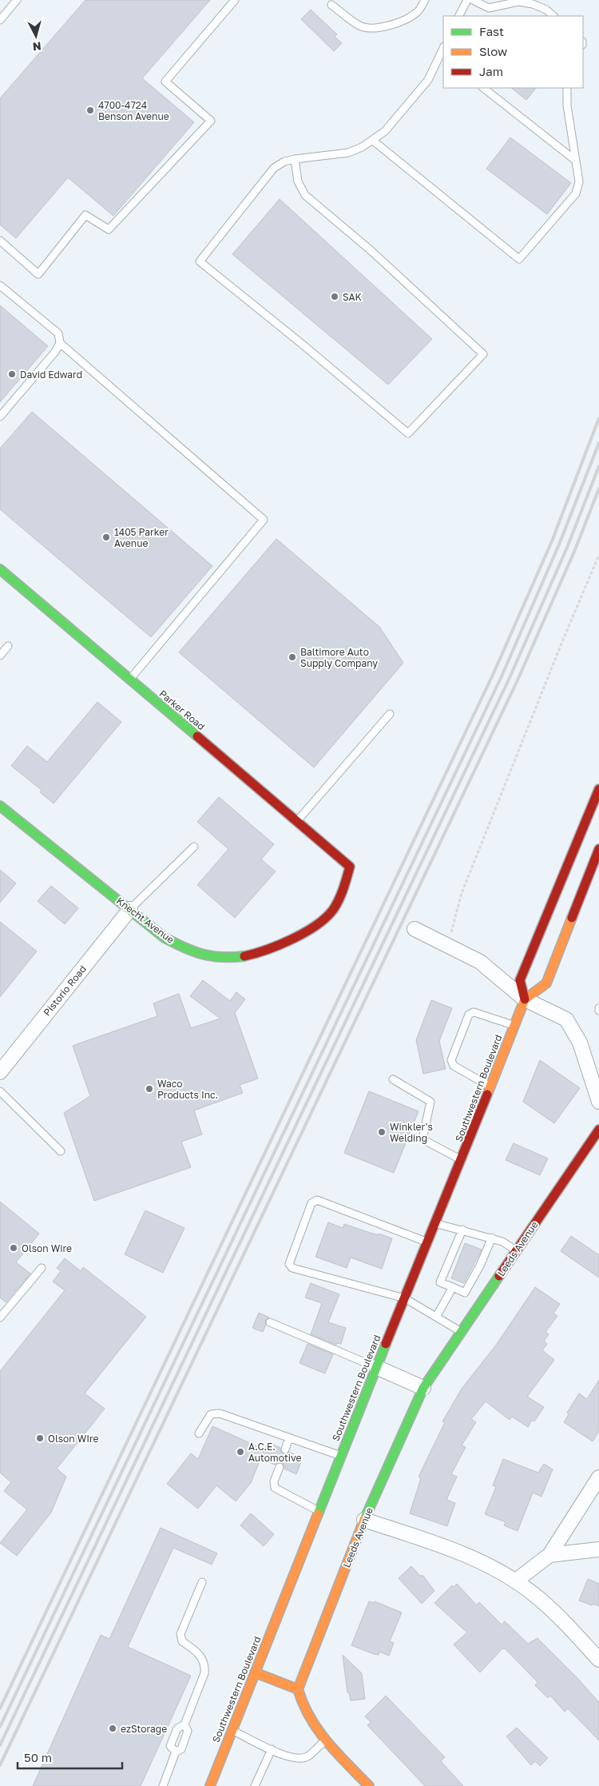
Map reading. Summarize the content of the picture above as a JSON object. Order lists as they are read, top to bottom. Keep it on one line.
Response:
{"streets":{"street":["Parker Road","Knecht Avenue","Pistorio Road","Southwestern Boulevard","Leeds Avenue"]},"crossings":[["Parker Road","Knecht Avenue"],["Knecht Avenue","Pistorio Road"]],"places":["4700-4724 Benson Avenue","SAK","David Edward","1405 Parker Avenue","Baltimore Auto Supply Company","Waco Products Inc.","Winkler's Welding","Olson Wire","Olson WIre","A.C.E. Automotive","ezStorage"],"legend":["Fast","Slow","Jam"],"scale_bar":"50 m","north":"bottom"}
